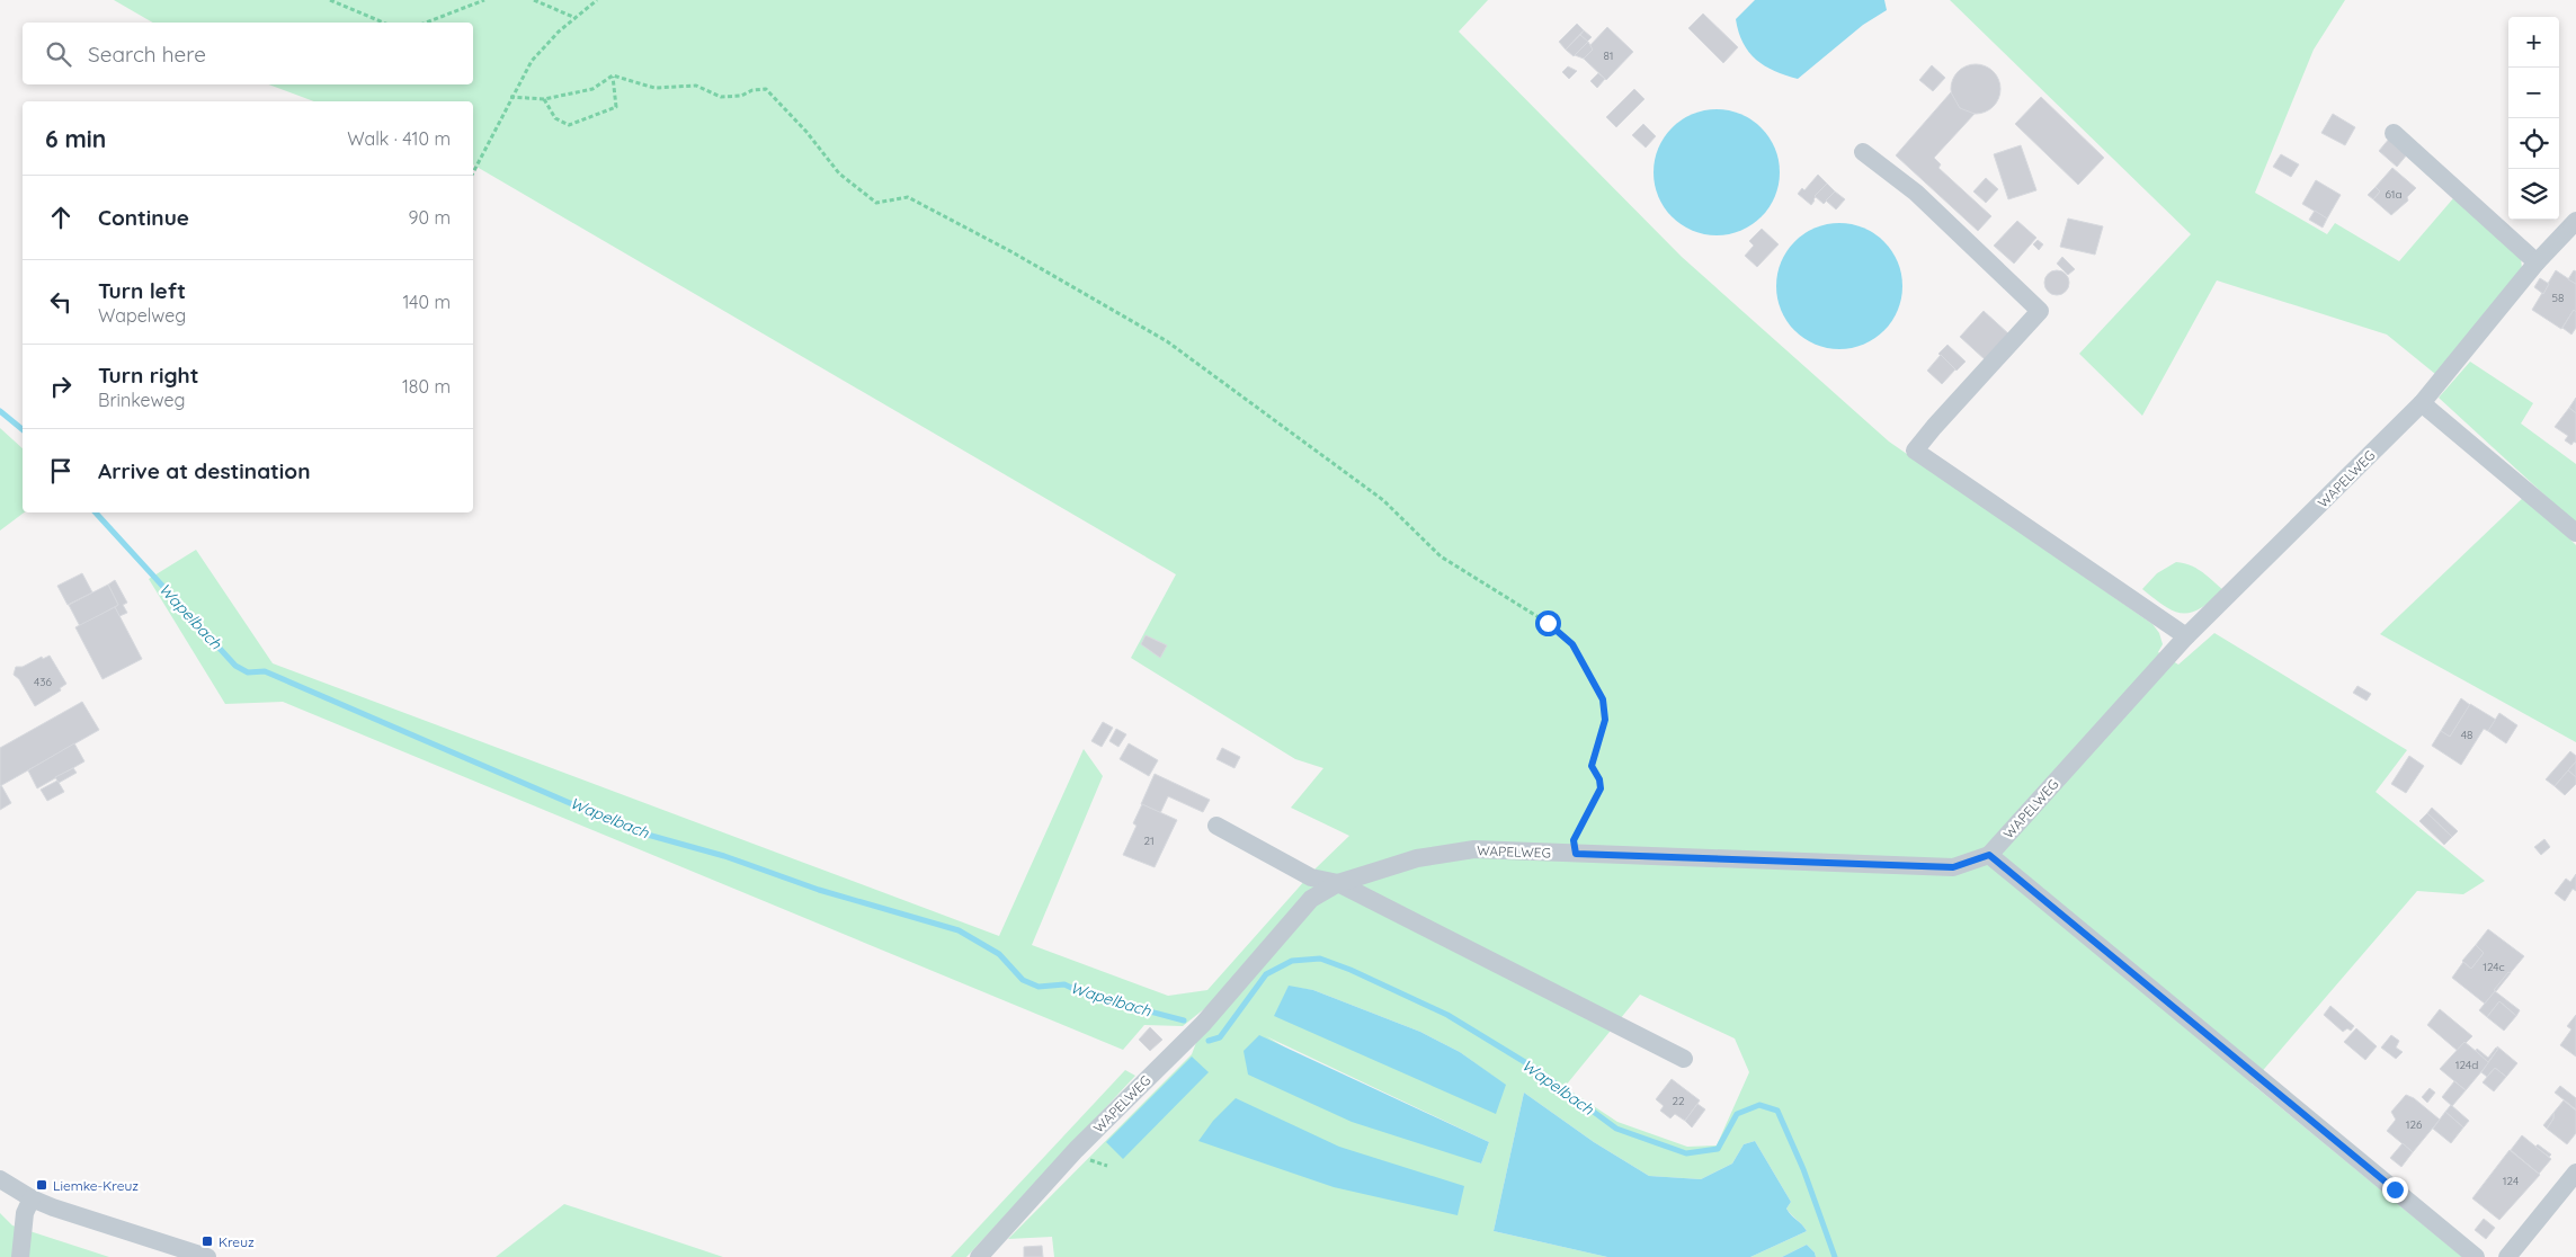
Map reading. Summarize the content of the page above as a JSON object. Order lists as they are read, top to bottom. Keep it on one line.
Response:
{"streets":{"street":["WAPELWEG"]},"water":["Wapelbach"],"places":{"transit":["Liemke-Kreuz","Kreuz"]},"house_numbers":["81","61a","58","436","48","21","124c","124d","22","126","124"],"page":{"map_buttons":["+","−"],"search":"Search here","heading":["6 min","Walk · 410 m"],"list":[["Continue","90 m"],["Turn left","Wapelweg","140 m"],["Turn right","Brinkeweg","180 m"],"Arrive at destination"]}}
